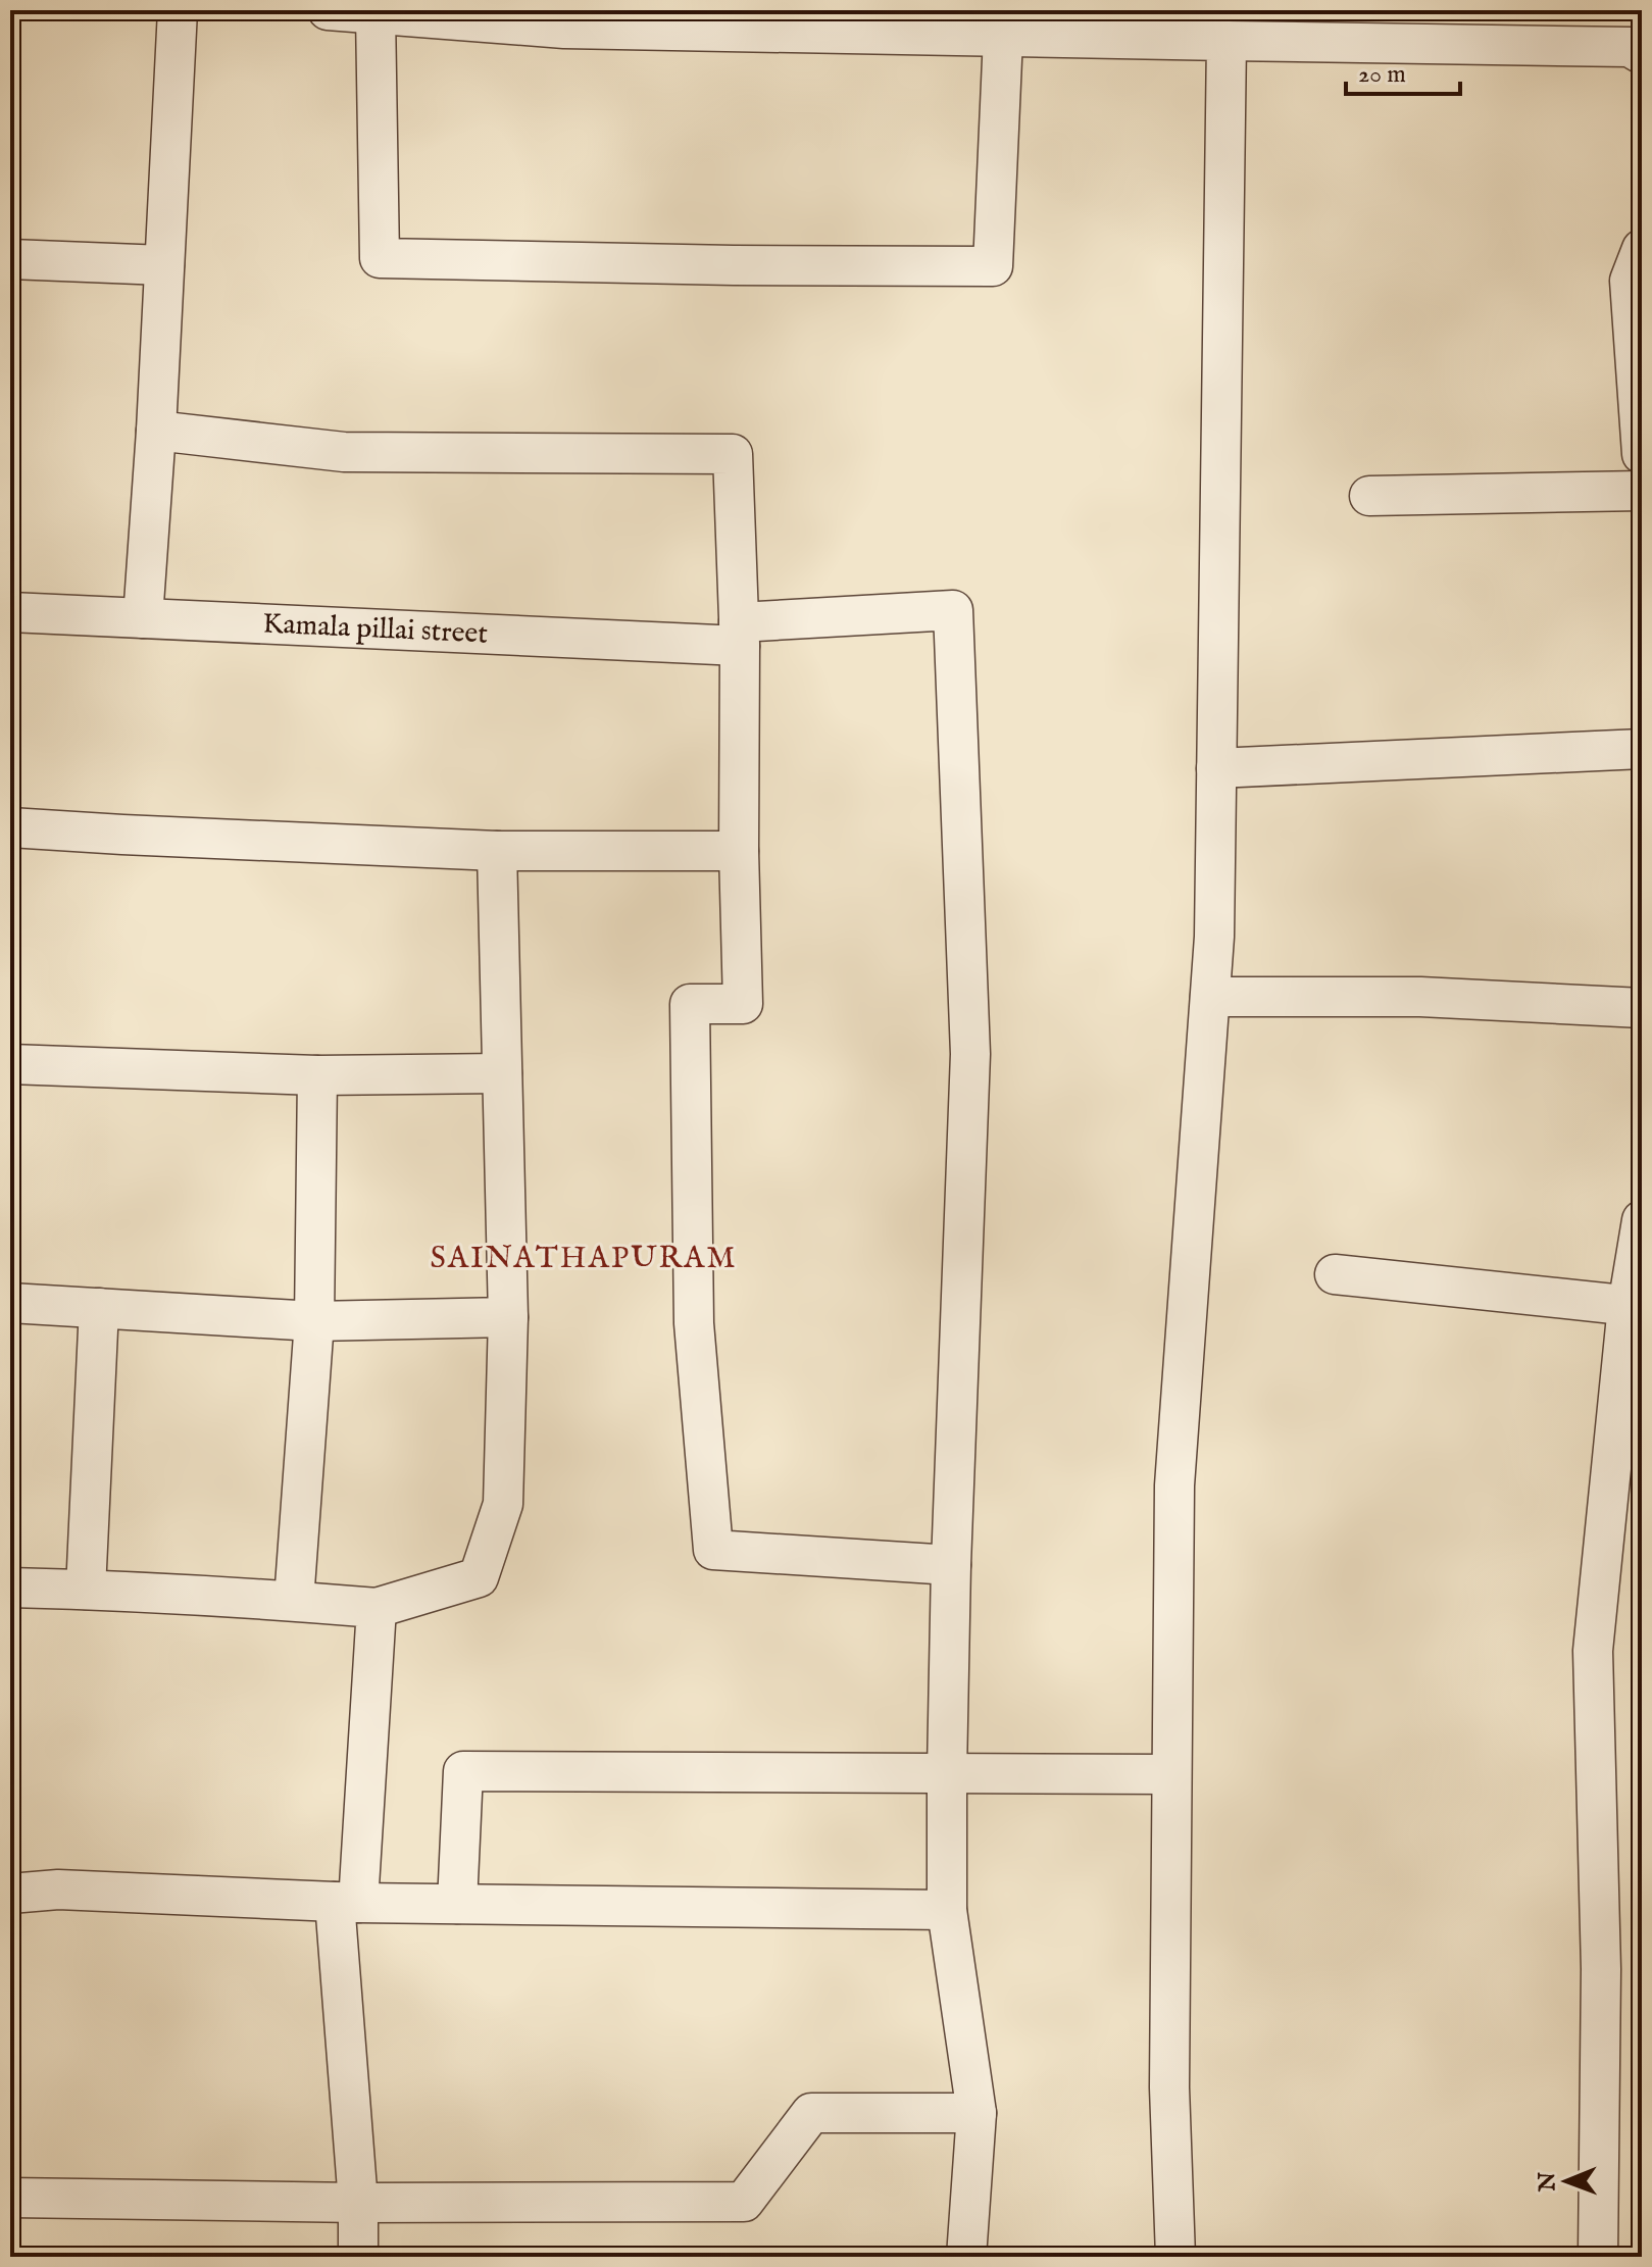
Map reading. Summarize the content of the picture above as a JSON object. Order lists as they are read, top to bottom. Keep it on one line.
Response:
{"streets":{"street":["Kamala pillai street"]},"districts":["SAINATHAPURAM"],"scale_bar":"20 m","north":"left"}
